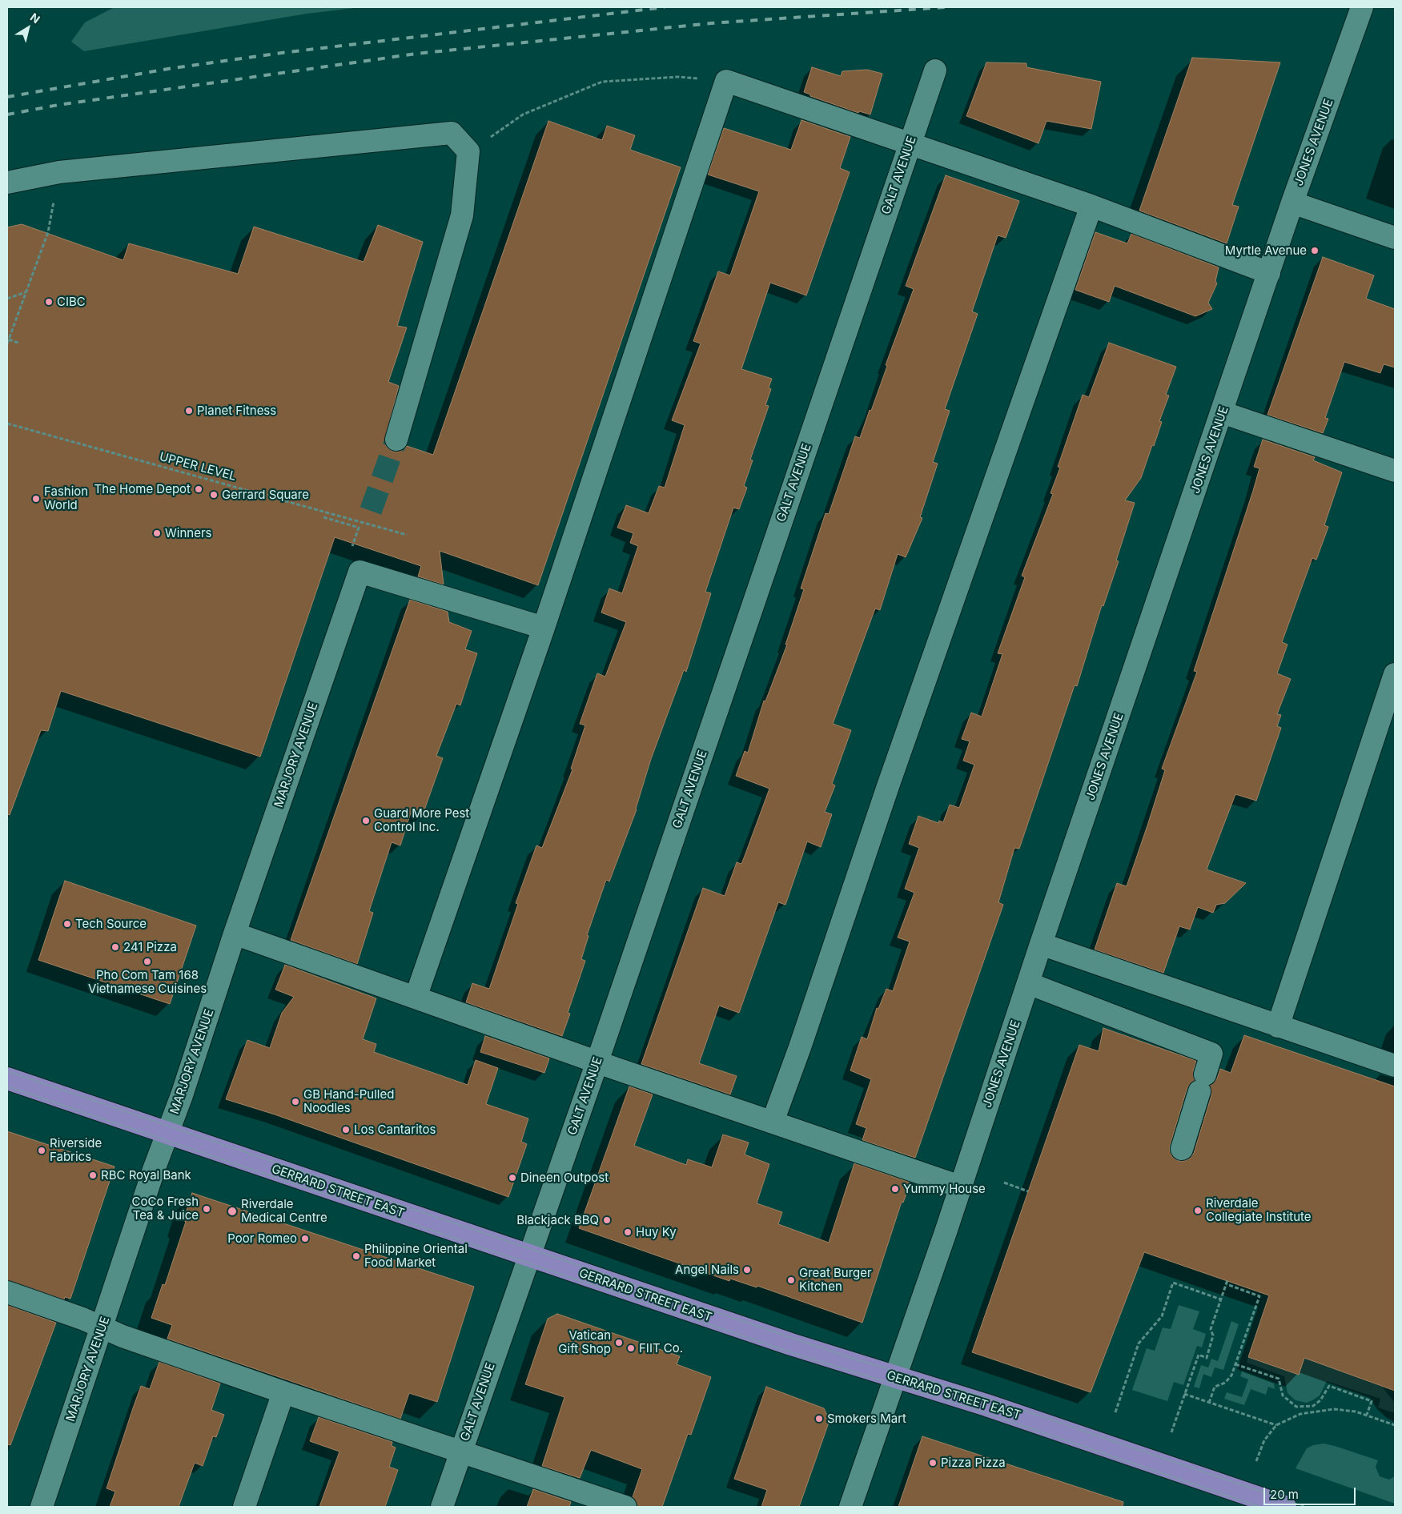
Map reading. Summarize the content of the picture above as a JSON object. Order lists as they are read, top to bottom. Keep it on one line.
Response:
{"streets":{"main road":["GERRARD STREET EAST"],"street":["JONES AVENUE","GALT AVENUE","MARJORY AVENUE"],"path":["UPPER LEVEL"]},"crossings":[["JONES AVENUE","GERRARD STREET EAST"],["GALT AVENUE","GERRARD STREET EAST"],["MARJORY AVENUE","GERRARD STREET EAST"]],"places":["Myrtle Avenue","CIBC","Planet Fitness","The Home Depot","Gerrard Square","Fashion World","Winners","Guard More Pest Control Inc.","Tech Source","241 Pizza","Pho Com Tam 168 Vietnamese Cuisines","GB Hand-Pulled Noodles","Los Cantaritos","Riverside Fabrics","RBC Royal Bank","Dineen Outpost","Yummy House","CoCo Fresh Tea & Juice","Riverdale Collegiate Institute","Riverdale Medical Centre","Blackjack BBQ","Huy Ky","Poor Romeo","Philippine Oriental Food Market","Angel Nails","Great Burger Kitchen","Vatican Gift Shop","FIIT Co.","Smokers Mart","Pizza Pizza"],"scale_bar":"20 m","north":"top right"}
